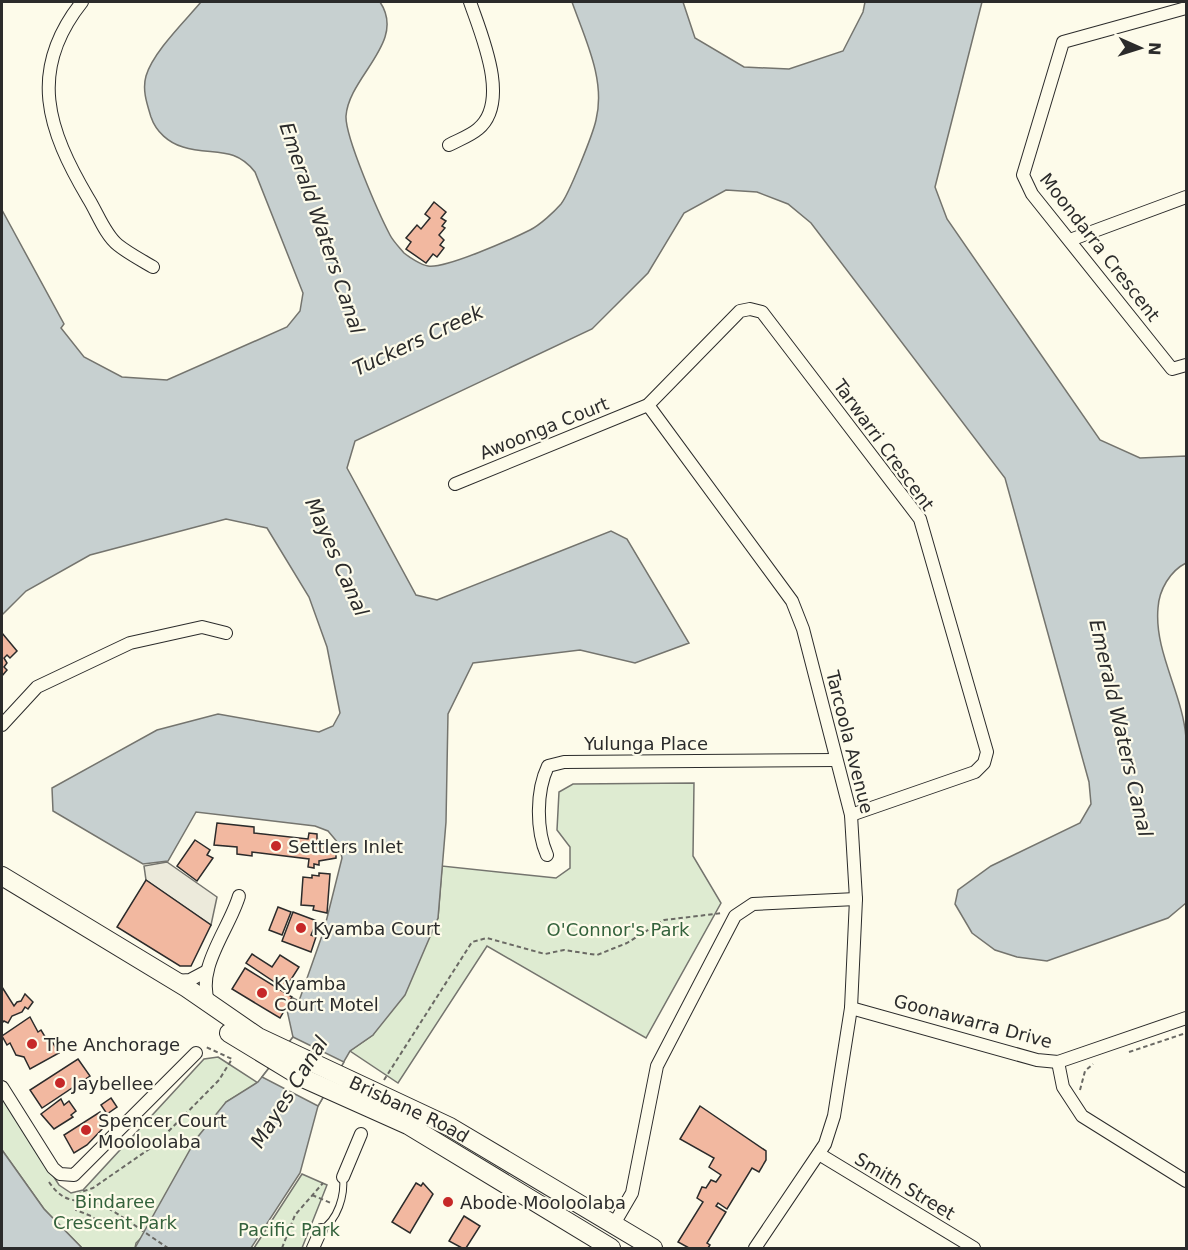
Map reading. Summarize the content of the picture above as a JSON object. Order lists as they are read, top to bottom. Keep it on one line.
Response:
{"streets":{"main road":["Brisbane Road"],"street":["Moondarra Crescent","Awoonga Court","Tarwarri Crescent","Tarcoola Avenue","Yulunga Place","Goonawarra Drive","Smith Street"]},"crossings":[["Awoonga Court","Tarwarri Crescent"],["Awoonga Court","Tarcoola Avenue"],["Tarwarri Crescent","Tarcoola Avenue"],["Tarcoola Avenue","Yulunga Place"],["Tarcoola Avenue","Goonawarra Drive"],["Tarcoola Avenue","Smith Street"]],"water":["Emerald Waters Canal","Tuckers Creek","Mayes Canal"],"parks":["O'Connor's Park","Bindaree Crescent Park","Pacific Park"],"places":["Settlers Inlet","Kyamba Court","Kyamba Court Motel","The Anchorage","Jaybellee","Spencer Court Mooloolaba","Abode Mooloolaba"],"north":"right"}
